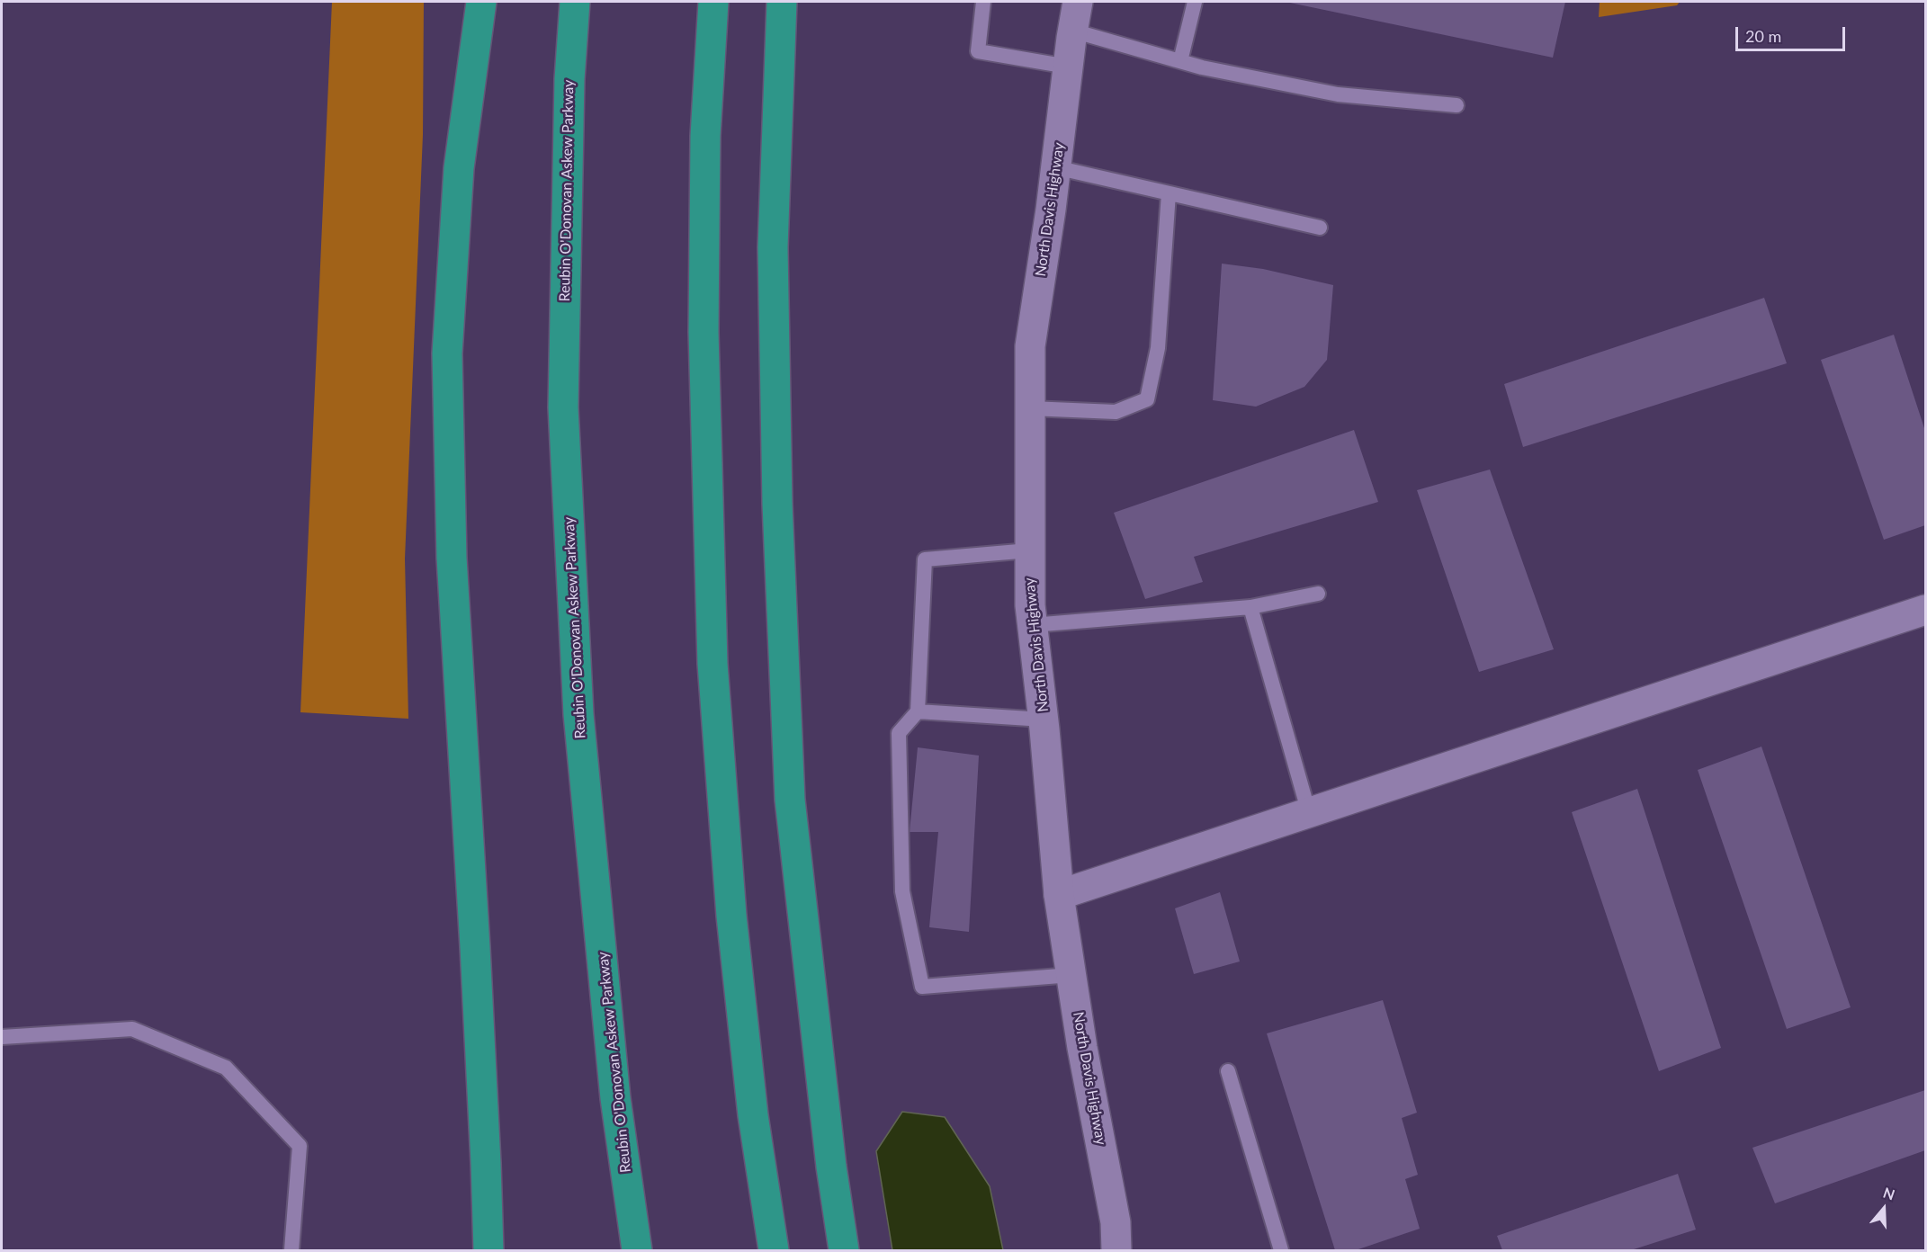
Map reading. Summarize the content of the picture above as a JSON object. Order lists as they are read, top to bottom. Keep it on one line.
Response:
{"streets":{"highway":["Reubin O'Donovan Askew Parkway"],"main road":["North Davis Highway"]},"scale_bar":"20 m","north":"top"}
